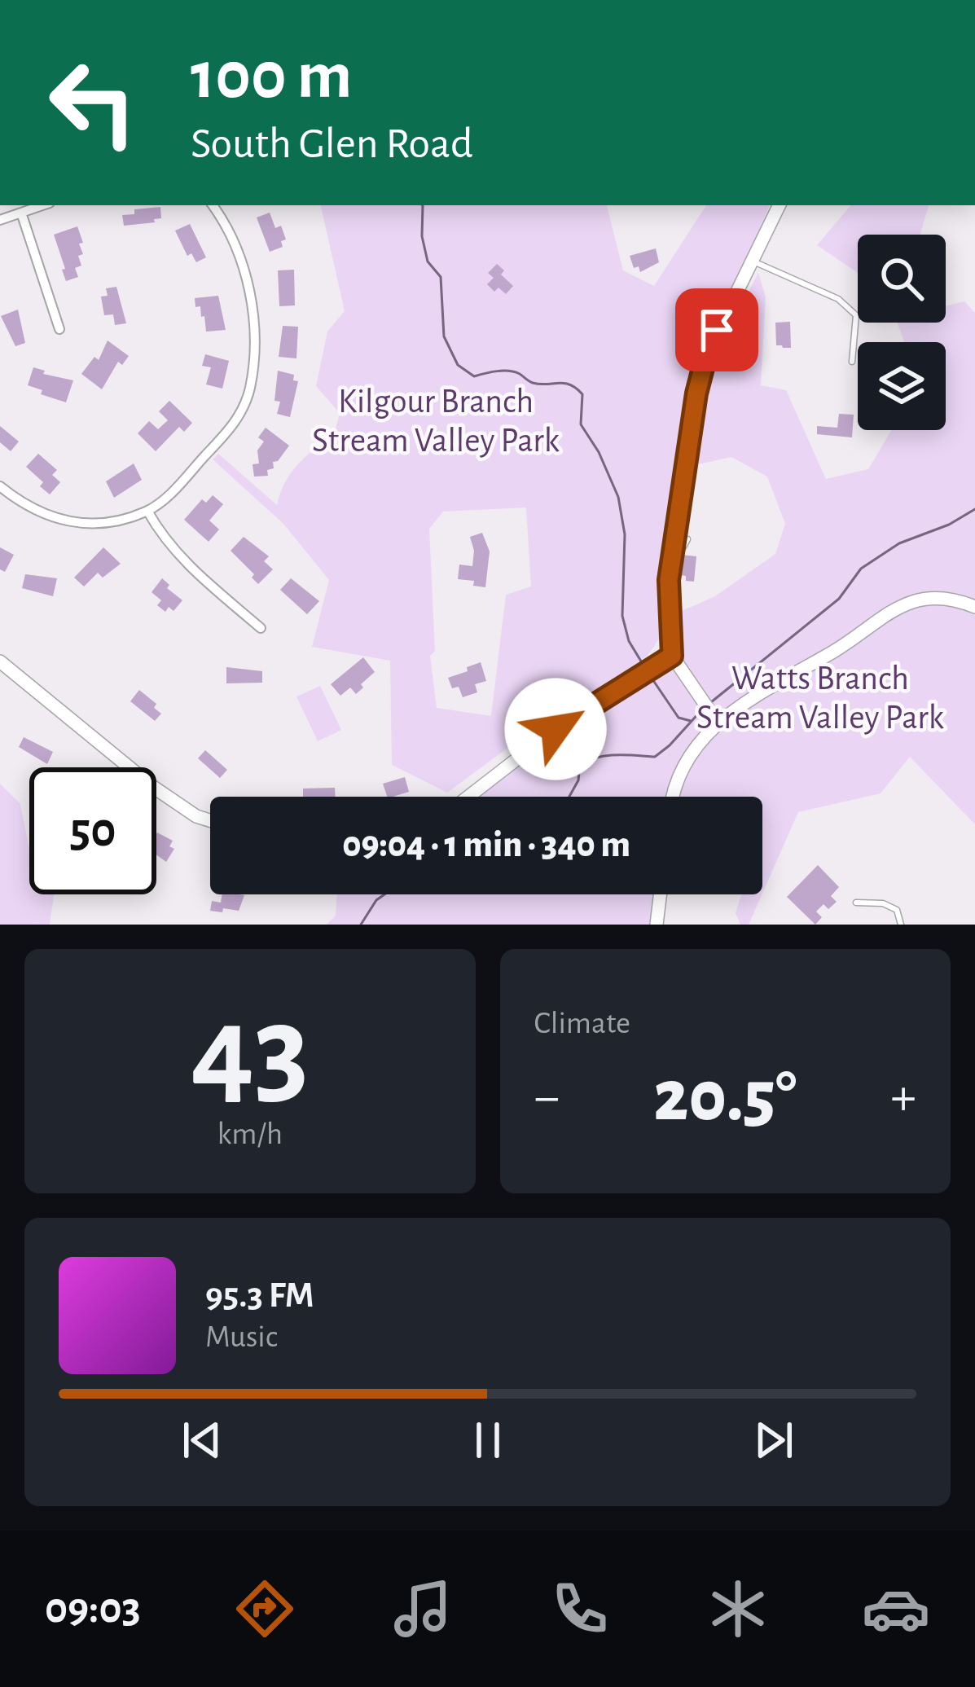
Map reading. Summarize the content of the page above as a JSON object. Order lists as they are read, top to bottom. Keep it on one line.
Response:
{"parks":["Kilgour Branch Stream Valley Park","Watts Branch Stream Valley Park"],"page":{"turn":["100 m","South Glen Road"],"limit":"50","trip":"09:04 · 1 min · 340 m","tile":[["43","km/h"],"Climate"],"heat":["−","20.5°","+"],"song":["95.3 FM","Music"],"tabs":"09:03"}}
